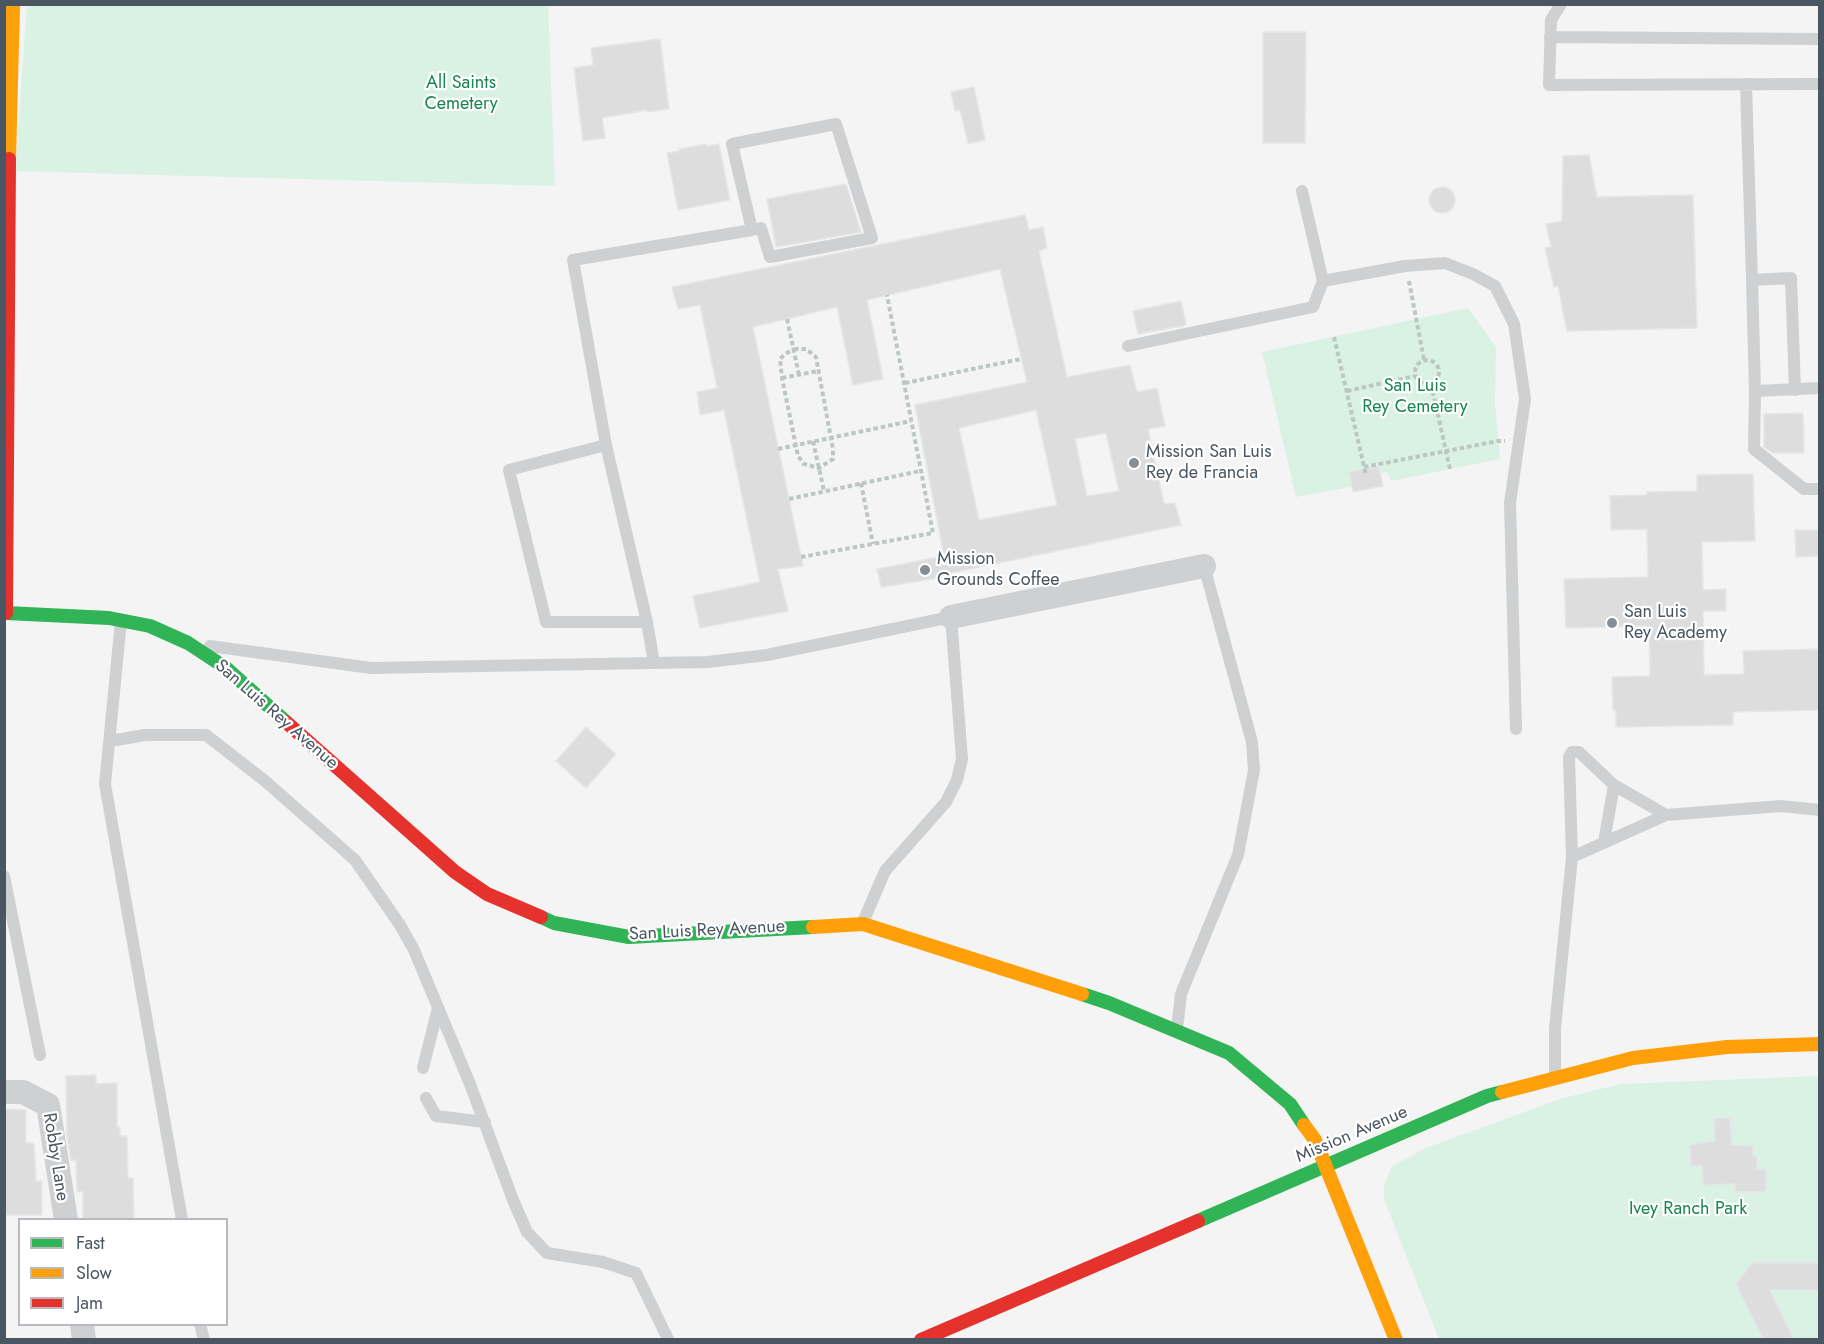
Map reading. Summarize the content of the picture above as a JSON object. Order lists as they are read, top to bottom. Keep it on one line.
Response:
{"streets":{"street":["San Luis Rey Avenue","Mission Avenue","Robby Lane"]},"crossings":[["San Luis Rey Avenue","Mission Avenue"]],"parks":["All Saints Cemetery","San Luis Rey Cemetery","Ivey Ranch Park"],"places":["Mission San Luis Rey de Francia","Mission Grounds Coffee","San Luis Rey Academy"],"legend":["Fast","Slow","Jam"]}
